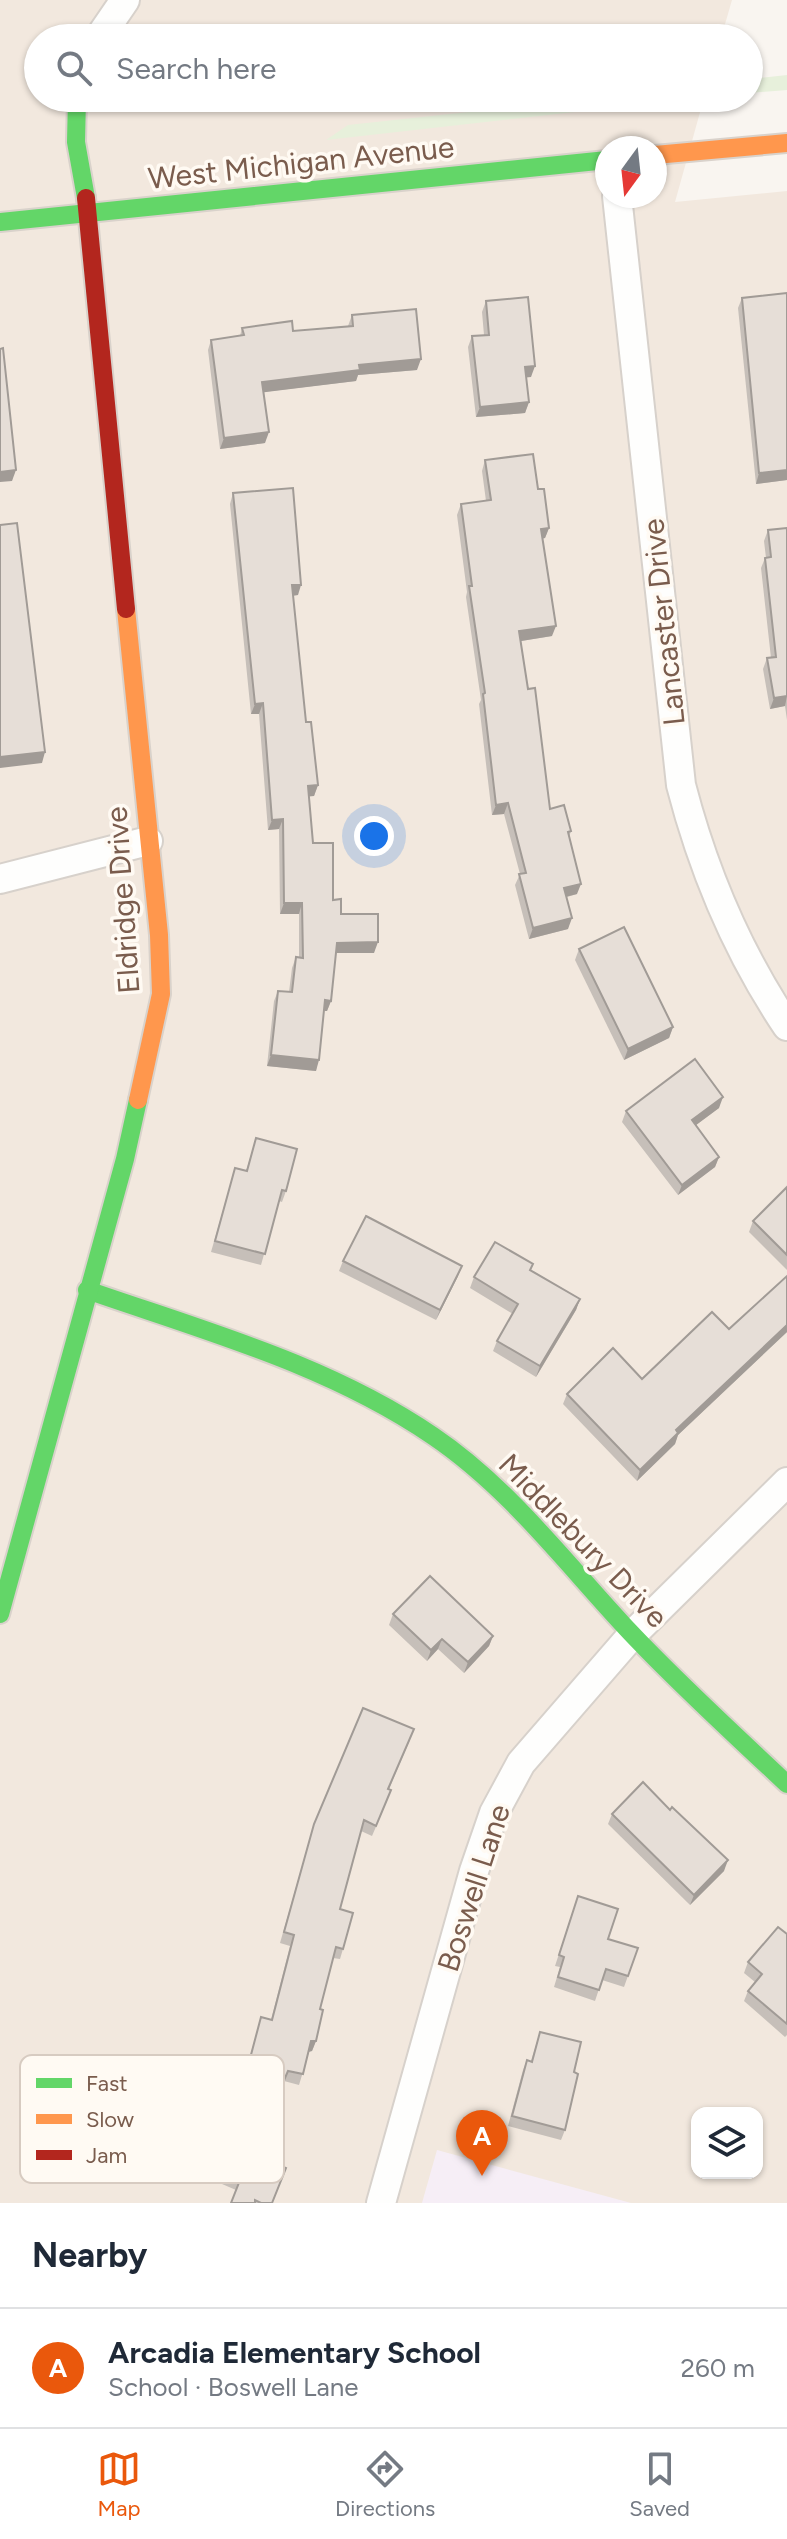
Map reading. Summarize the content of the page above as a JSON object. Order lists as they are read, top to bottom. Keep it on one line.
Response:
{"streets":{"street":["West Michigan Avenue","Lancaster Drive","Eldridge Drive","Middlebury Drive","Boswell Lane"]},"crossings":[["West Michigan Avenue","Eldridge Drive"],["Eldridge Drive","Middlebury Drive"],["Middlebury Drive","Boswell Lane"]],"legend":["Fast","Slow","Jam"],"north":"bottom","page":{"search":"Search here","pins":"A","heading":"Nearby","list":[{"mark":"A","name":"Arcadia Elementary School","note":"School · Boswell Lane","value":"260 m"}],"nav":["Map","Directions","Saved"]}}
